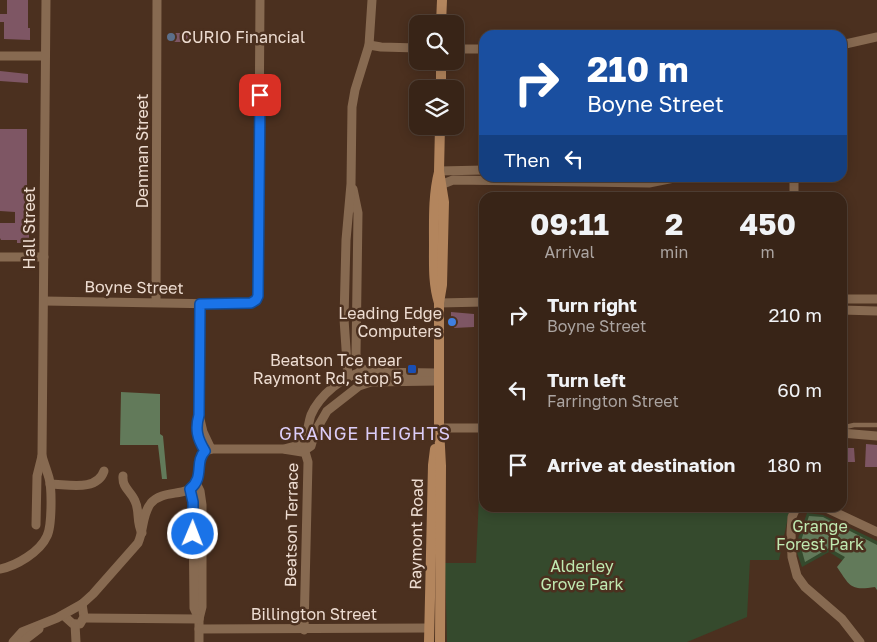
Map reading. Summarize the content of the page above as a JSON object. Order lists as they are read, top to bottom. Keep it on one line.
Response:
{"streets":{"main road":["Raymont Road"],"street":["Denman Street","Hall Street","Boyne Street","Beatson Terrace","Billington Street"]},"crossings":[["Denman Street","Boyne Street"],["Hall Street","Boyne Street"],["Beatson Terrace","Raymont Road"],["Beatson Terrace","Billington Street"],["Raymont Road","Billington Street"]],"districts":["GRANGE HEIGHTS"],"parks":["Grange Forest Park","Alderley Grove Park"],"places":{"other":["CURIO Financial","Leading Edge Computers"],"transit":["Beatson Tce near Raymont Rd, stop 5"]},"page":{"turn":["210 m","Boyne Street"],"then":"Then","eta":["09:11","Arrival","2","min","450","m"],"list":[{"name":"Turn right","note":"Boyne Street","value":"210 m"},{"name":"Turn left","note":"Farrington Street","value":"60 m"},{"name":"Arrive at destination","value":"180 m"}]}}
